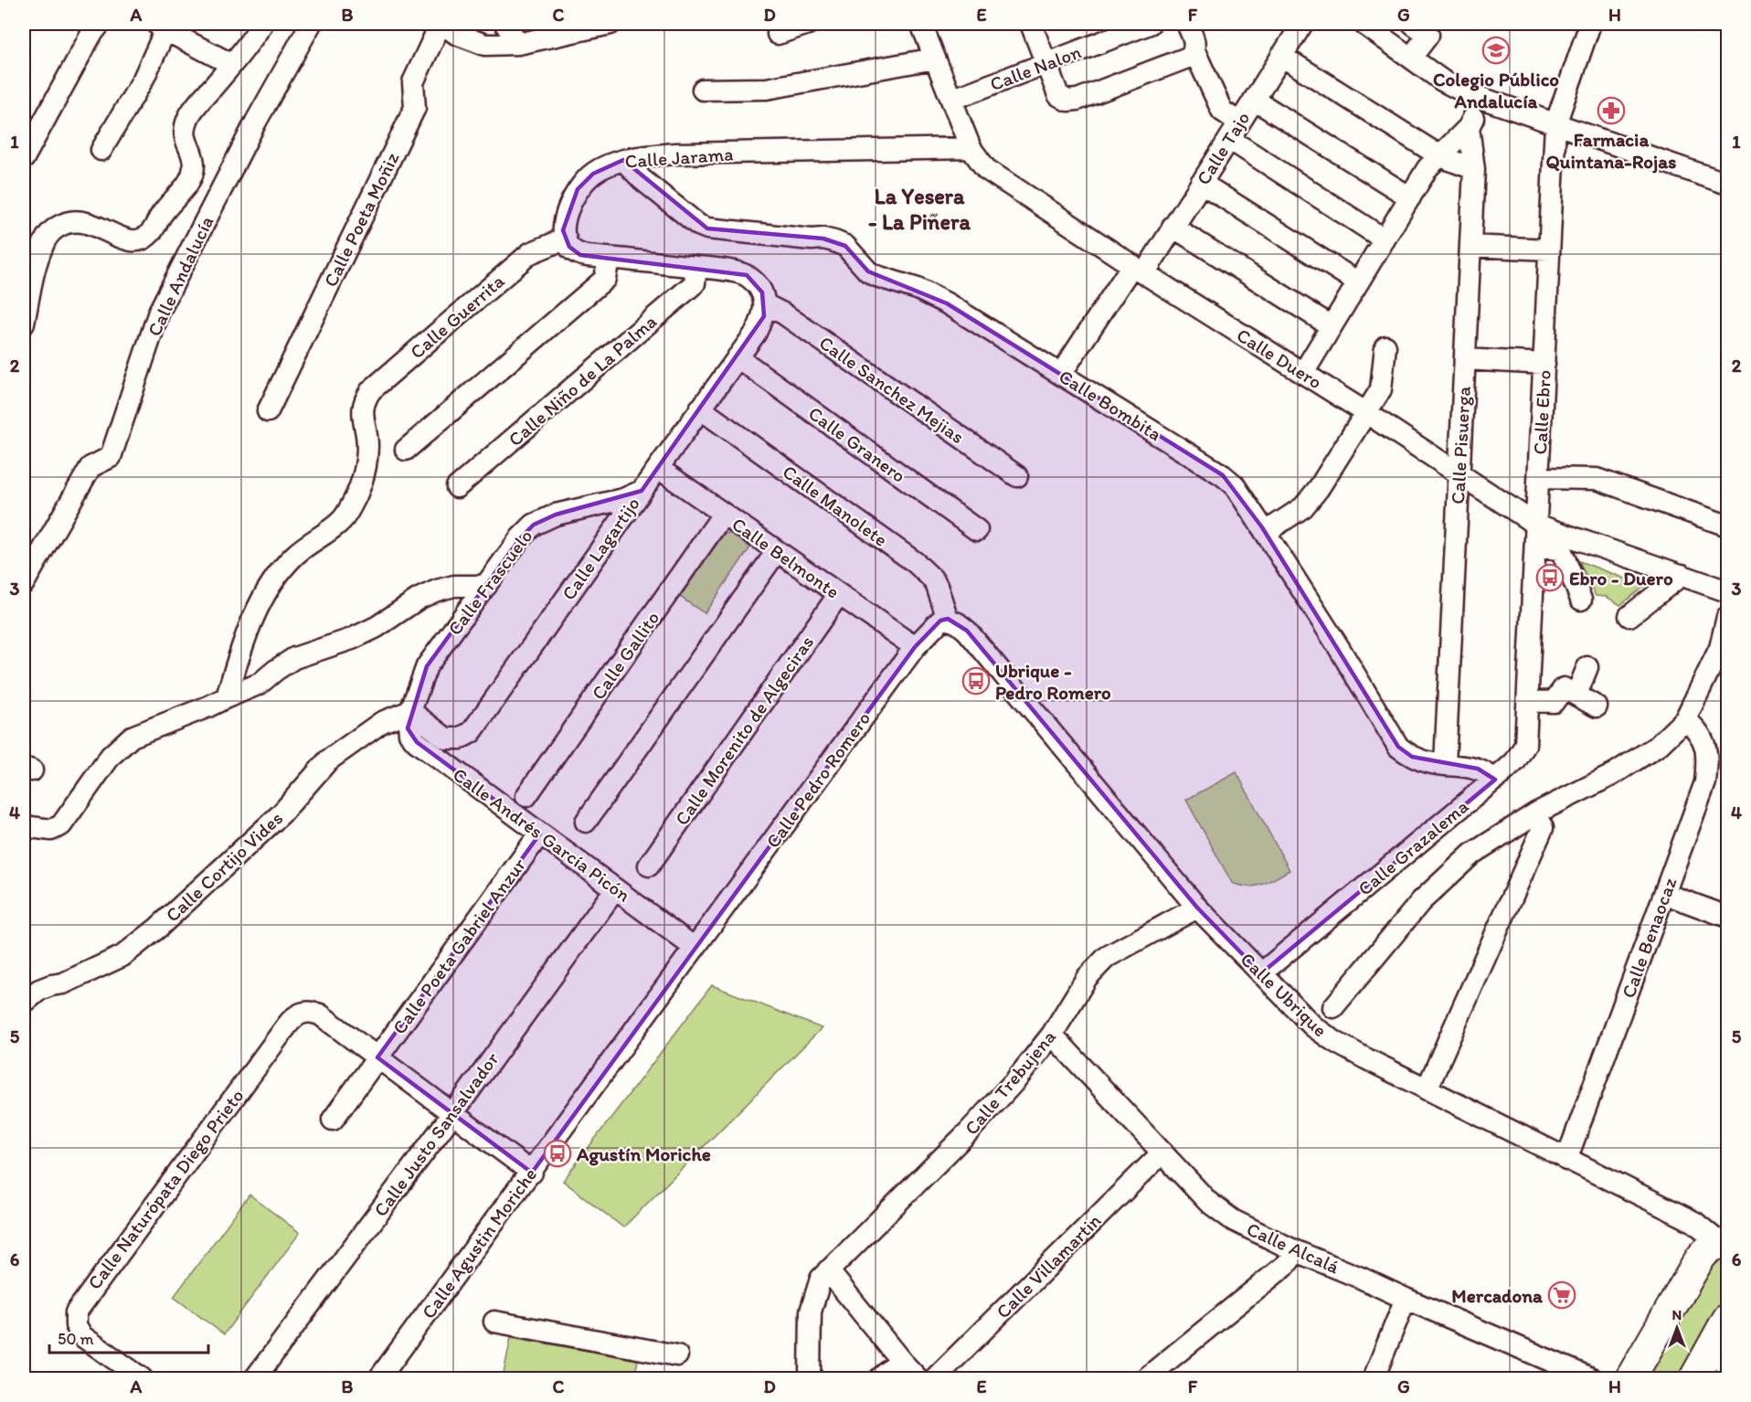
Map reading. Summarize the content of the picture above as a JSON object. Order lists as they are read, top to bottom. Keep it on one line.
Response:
{"streets":{"street":["Calle Nalon","Calle Tajo","Calle Jarama","Calle Poeta Moñiz","Calle Andalucía","Calle Guerrita","Calle Duero","Calle Niño de La Palma","Calle Sanchez Mejias","Calle Bombita","Calle Ebro","Calle Granero","Calle Pisuerga","Calle Manolete","Calle Lagartijo","Calle Belmonte","Calle Frascuelo","Calle Gallito","Calle Morenito de Algeciras","Calle Pedro Romero","Calle Andrés García Picón","Calle Grazalema","Calle Cortijo Vides","Calle Benaocaz","Calle Poeta Gabriel Anzur","Calle Ubrique","Calle Trebujena","Calle Justo Sansalvador","Calle Naturópata Diego Prieto","Calle Agustin Moriche","Calle Alcalá","Calle Villamartin"]},"crossings":[["Calle Nalon","Calle Duero"],["Calle Tajo","Calle Duero"],["Calle Tajo","Calle Bombita"],["Calle Jarama","Calle Guerrita"],["Calle Jarama","Calle Duero"],["Calle Jarama","Calle Bombita"],["Calle Duero","Calle Ebro"],["Calle Duero","Calle Pisuerga"],["Calle Sanchez Mejias","Calle Lagartijo"],["Calle Bombita","Calle Pisuerga"],["Calle Bombita","Calle Grazalema"],["Calle Ebro","Calle Grazalema"],["Calle Granero","Calle Lagartijo"],["Calle Manolete","Calle Lagartijo"],["Calle Manolete","Calle Pedro Romero"],["Calle Manolete","Calle Ubrique"],["Calle Lagartijo","Calle Belmonte"],["Calle Lagartijo","Calle Frascuelo"],["Calle Lagartijo","Calle Andrés García Picón"],["Calle Lagartijo","Calle Cortijo Vides"],["Calle Belmonte","Calle Gallito"],["Calle Belmonte","Calle Morenito de Algeciras"],["Calle Belmonte","Calle Pedro Romero"],["Calle Frascuelo","Calle Andrés García Picón"],["Calle Frascuelo","Calle Cortijo Vides"],["Calle Pedro Romero","Calle Andrés García Picón"],["Calle Pedro Romero","Calle Ubrique"],["Calle Pedro Romero","Calle Agustin Moriche"],["Calle Andrés García Picón","Calle Cortijo Vides"],["Calle Andrés García Picón","Calle Poeta Gabriel Anzur"],["Calle Andrés García Picón","Calle Justo Sansalvador"],["Calle Andrés García Picón","Calle Agustin Moriche"],["Calle Grazalema","Calle Ubrique"],["Calle Benaocaz","Calle Ubrique"],["Calle Poeta Gabriel Anzur","Calle Naturópata Diego Prieto"],["Calle Ubrique","Calle Trebujena"],["Calle Trebujena","Calle Alcalá"],["Calle Alcalá","Calle Villamartin"]],"districts":["La Yesera - La Piñera"],"places":{"school or university":["Colegio Público Andalucía"],"pharmacy":["Farmacia Quintana-Rojas"],"bus stop":["Ebro - Duero","Ubrique - Pedro Romero","Agustín Moriche"],"supermarket":["Mercadona"]},"scale_bar":"50 m","north":"top","grid":{"columns":["A","B","C","D","E","F","G","H"],"rows":["1","2","3","4","5","6"]}}
